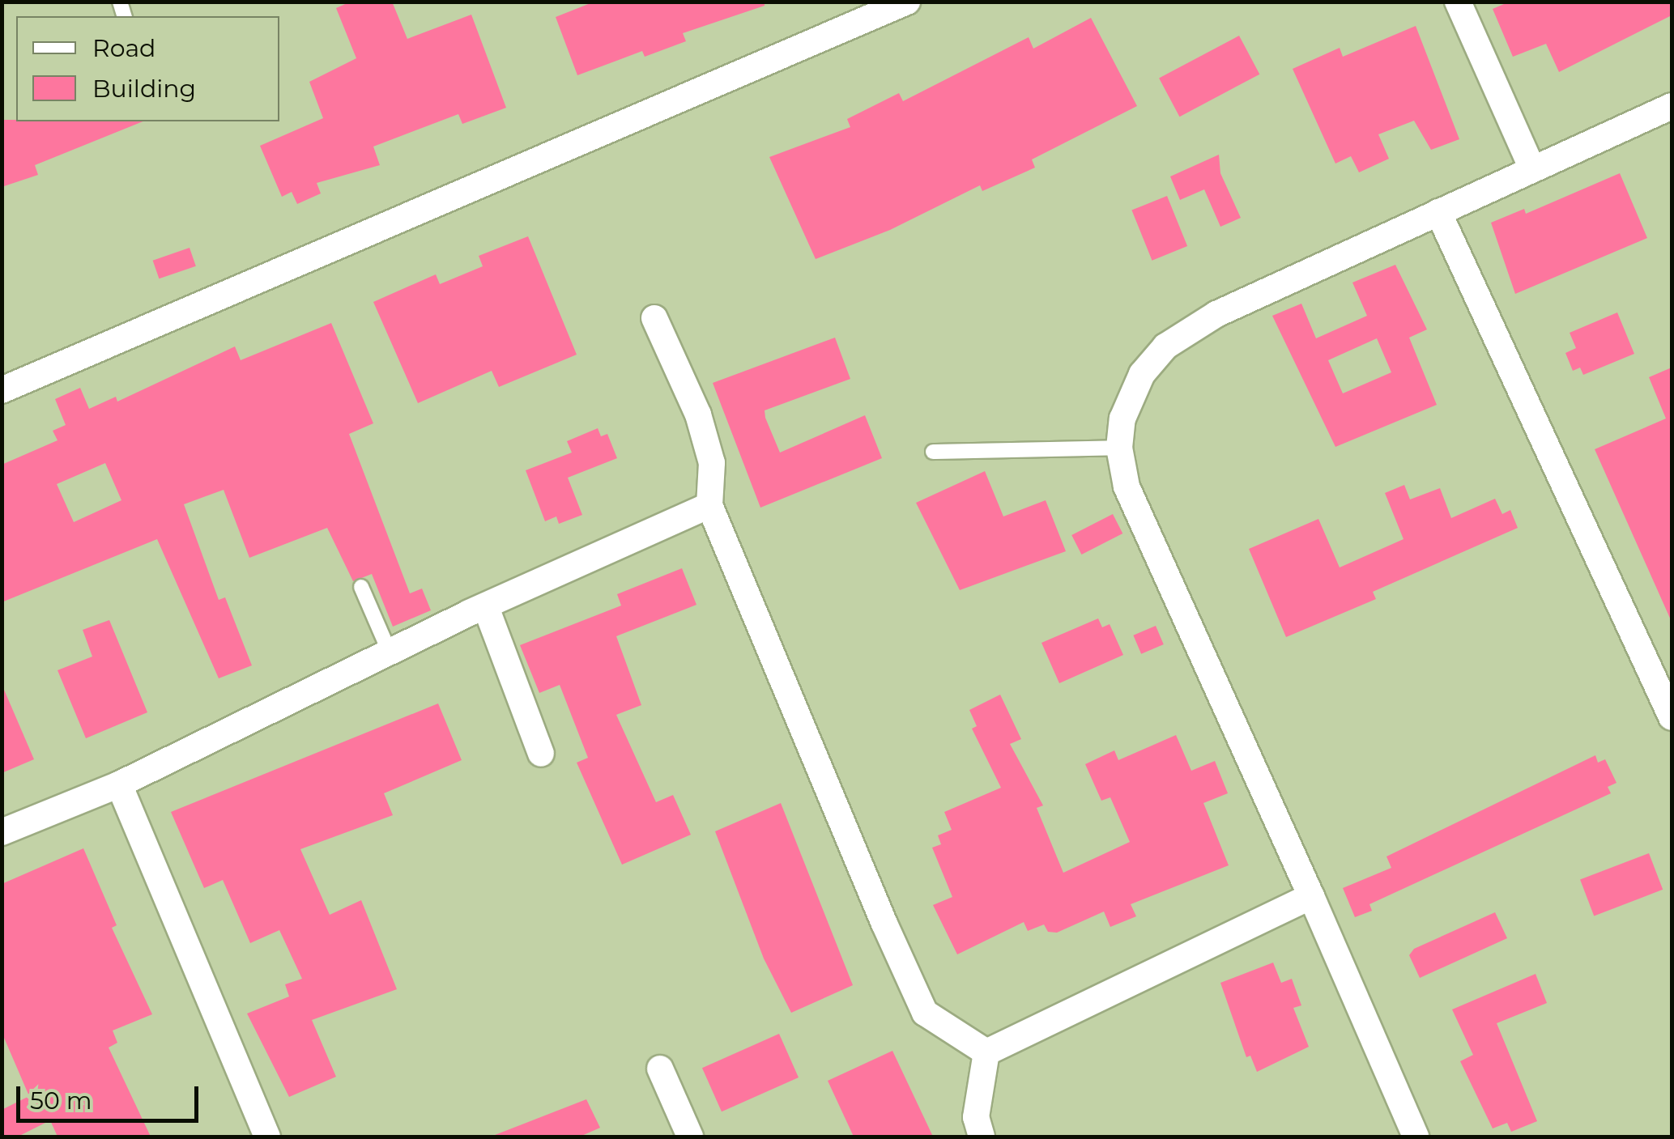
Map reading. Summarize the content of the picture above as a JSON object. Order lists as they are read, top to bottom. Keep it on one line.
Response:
{"legend":["Road","Building"],"scale_bar":"50 m"}
